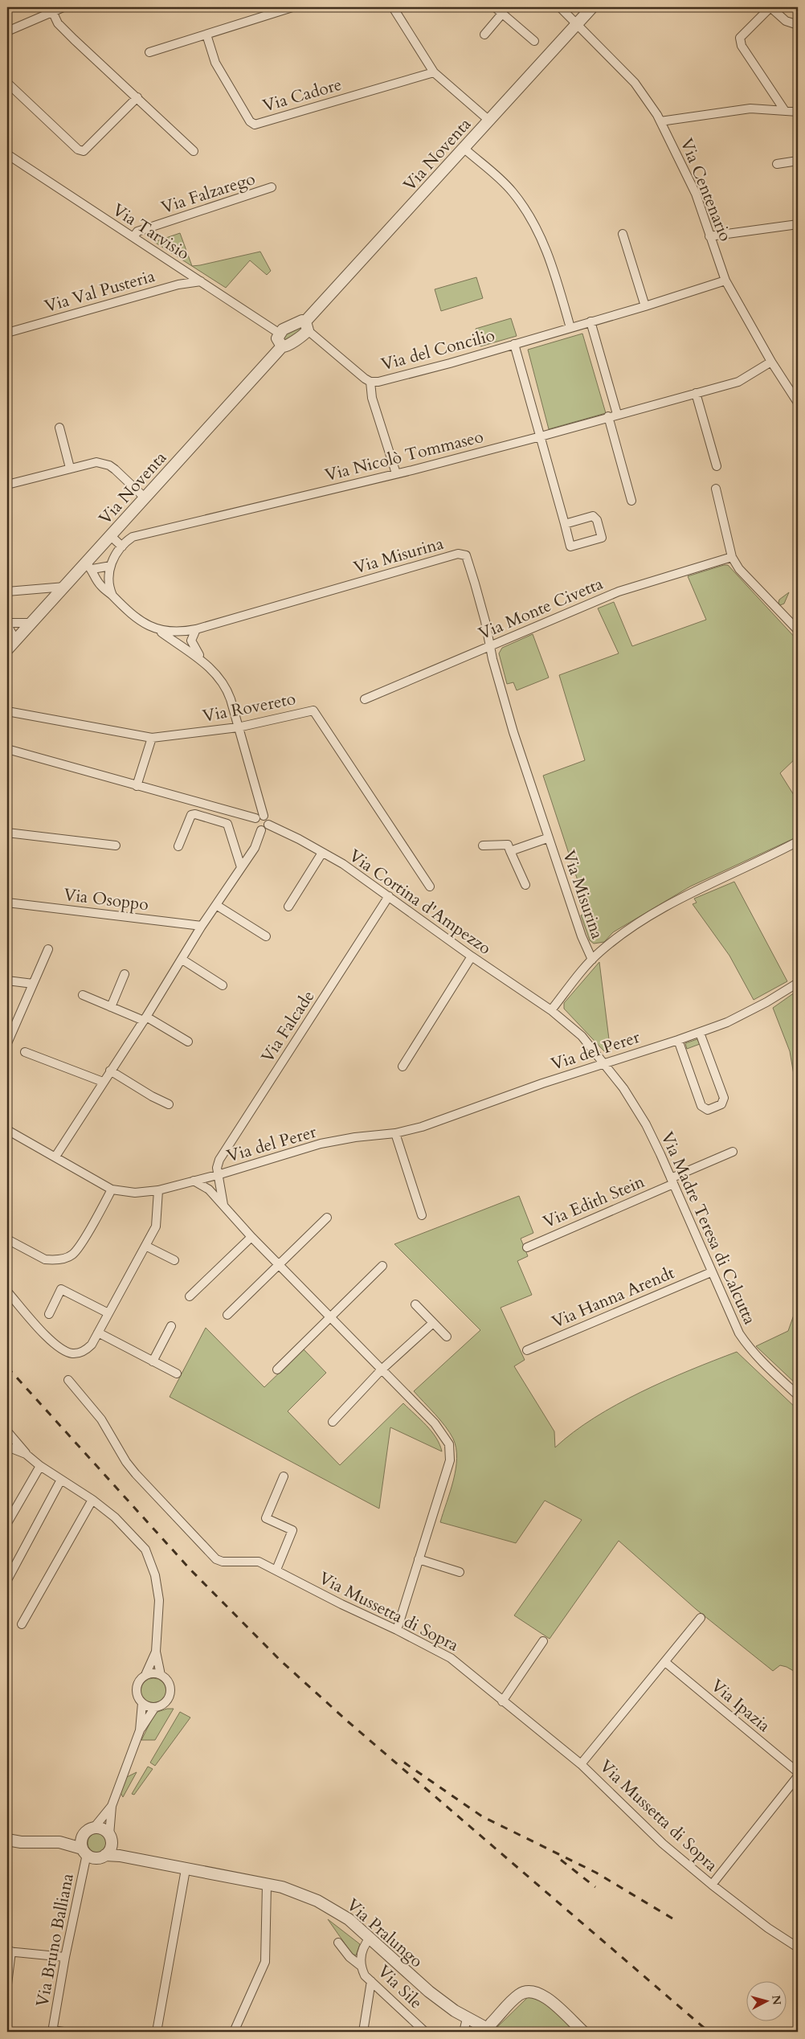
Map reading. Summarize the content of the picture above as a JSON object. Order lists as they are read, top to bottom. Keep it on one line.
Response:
{"streets":{"street":["Via Cadore","Via Noventa","Via Centenario","Via Falzarego","Via Tarvisio","Via Val Pusteria","Via del Concilio","Via Nicolò Tommaseo","Via Misurina","Via Monte Civetta","Via Rovereto","Via Osoppo","Via Cortina d'Ampezzo","Via Falcade","Via del Perer","Via Edith Stein","Via Madre Teresa di Calcutta","Via Hanna Arendt","Via Mussetta di Sopra","Via Ipazia","Via Pralungo","Via Bruno Balliana","Via Sile"]},"crossings":[["Via Noventa","Via Centenario"],["Via Noventa","Via del Concilio"],["Via Noventa","Via Misurina"],["Via Centenario","Via del Concilio"],["Via Centenario","Via Nicolò Tommaseo"],["Via Falzarego","Via Tarvisio"],["Via Tarvisio","Via Val Pusteria"],["Via Misurina","Via Monte Civetta"],["Via Cortina d'Ampezzo","Via Falcade"],["Via Cortina d'Ampezzo","Via del Perer"],["Via Cortina d'Ampezzo","Via Madre Teresa di Calcutta"],["Via Falcade","Via del Perer"],["Via del Perer","Via Madre Teresa di Calcutta"],["Via Edith Stein","Via Madre Teresa di Calcutta"],["Via Madre Teresa di Calcutta","Via Hanna Arendt"],["Via Pralungo","Via Bruno Balliana"],["Via Pralungo","Via Sile"]],"north":"right"}
